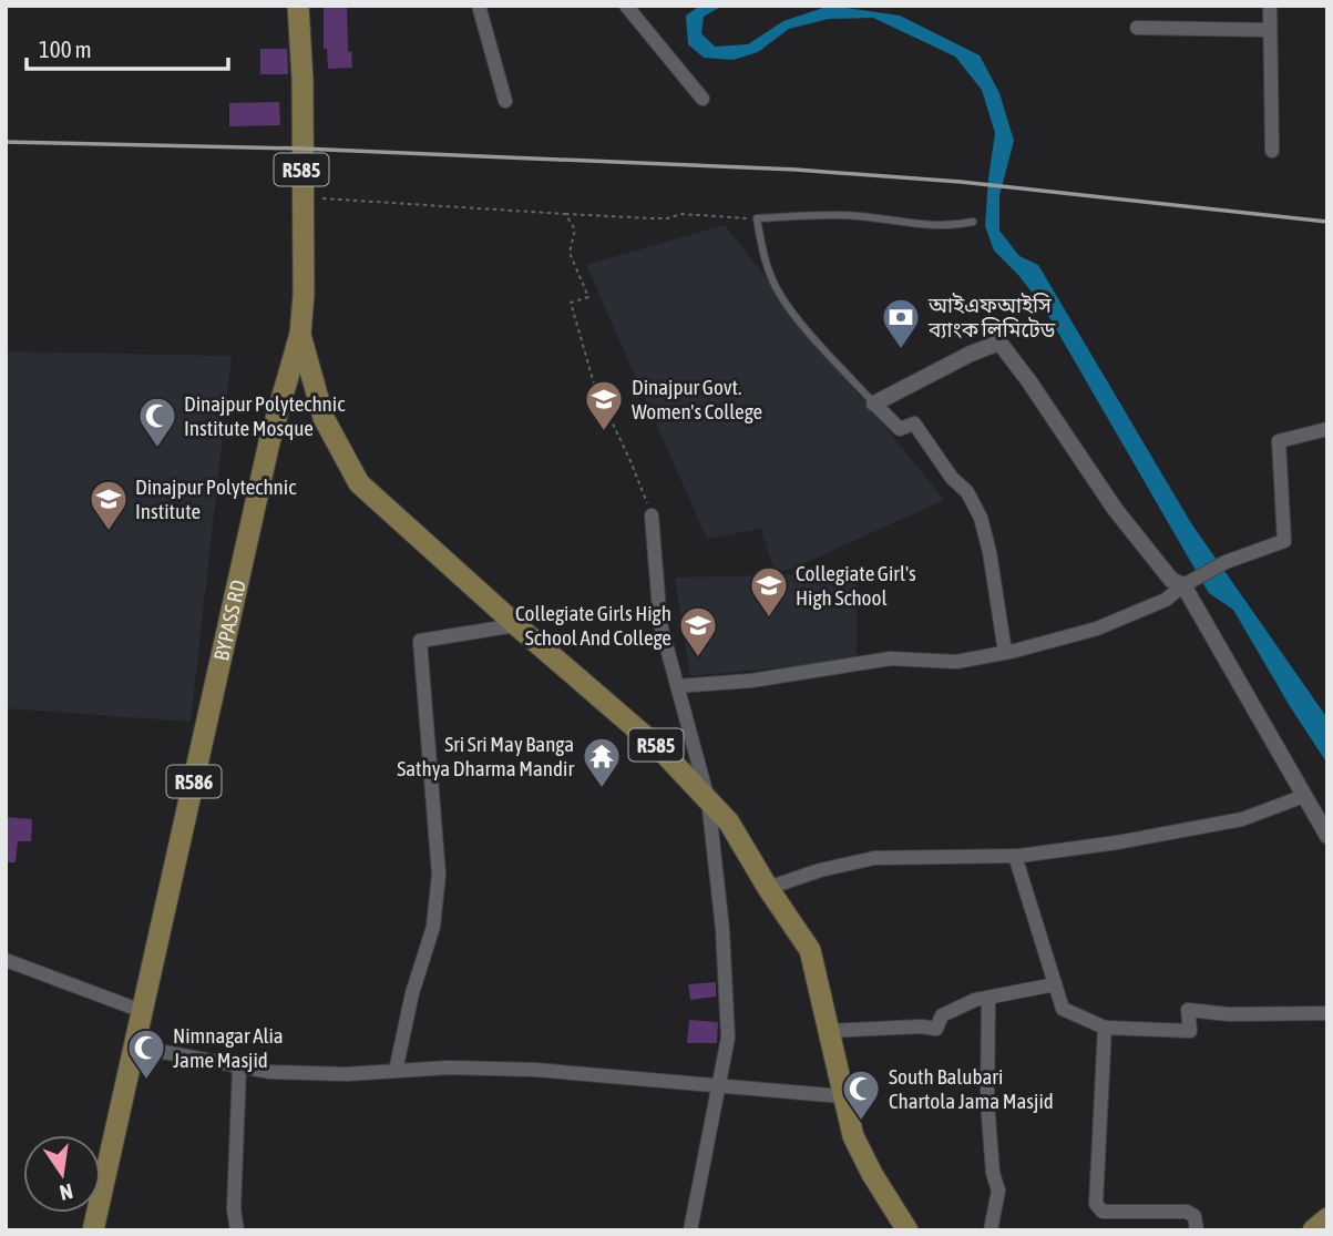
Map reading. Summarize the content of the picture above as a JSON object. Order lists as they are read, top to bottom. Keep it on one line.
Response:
{"streets":{"main road":["R585","BYPASS RD","R586"]},"crossings":[["R585","BYPASS RD"]],"places":{"bank":["আইএফআইসি ব্যাংক লিমিটেড"],"school or university":["Dinajpur Govt. Women's College","Dinajpur Polytechnic Institute","Collegiate Girl's High School","Collegiate Girls High School And College"],"mosque":["Dinajpur Polytechnic Institute Mosque","Nimnagar Alia Jame Masjid","South Balubari Chartola Jama Masjid"],"temple":["Sri Sri May Banga Sathya Dharma Mandir"]},"scale_bar":"100 m","north":"bottom"}
